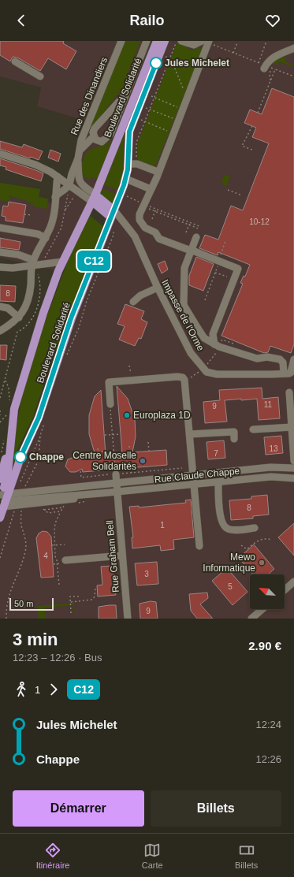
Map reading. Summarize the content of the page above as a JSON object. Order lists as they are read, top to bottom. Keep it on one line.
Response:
{"streets":{"main road":["Boulevard Solidarité"],"street":["Rue des Dinandiers","Impasse de l'Orme","Rue Claude Chappe","Rue Graham Bell"]},"crossings":[["Rue des Dinandiers","Boulevard Solidarité"],["Boulevard Solidarité","Impasse de l'Orme"],["Boulevard Solidarité","Rue Claude Chappe"],["Rue Claude Chappe","Rue Graham Bell"]],"places":["Jules Michelet","Europlaza 1D","Chappe","Centre Moselle Solidarités","Mewo Informatique"],"lines":["bus line C12"],"house_numbers":["10-12","8","11","9","13","7","8","1","4","3","5","9"],"scale_bar":"50 m","north":"top left","page":{"header":"Railo","on_map":"C12","scale":"50 m","heading":["3 min","12:23 – 12:26 · Bus","2.90 €"],"legs":["1","C12"],"list":[{"name":"Jules Michelet","value":"12:24"},{"name":"Chappe","value":"12:26"}],"buttons":["Démarrer","Billets"],"tabs":["Itinéraire","Carte","Billets"]}}
